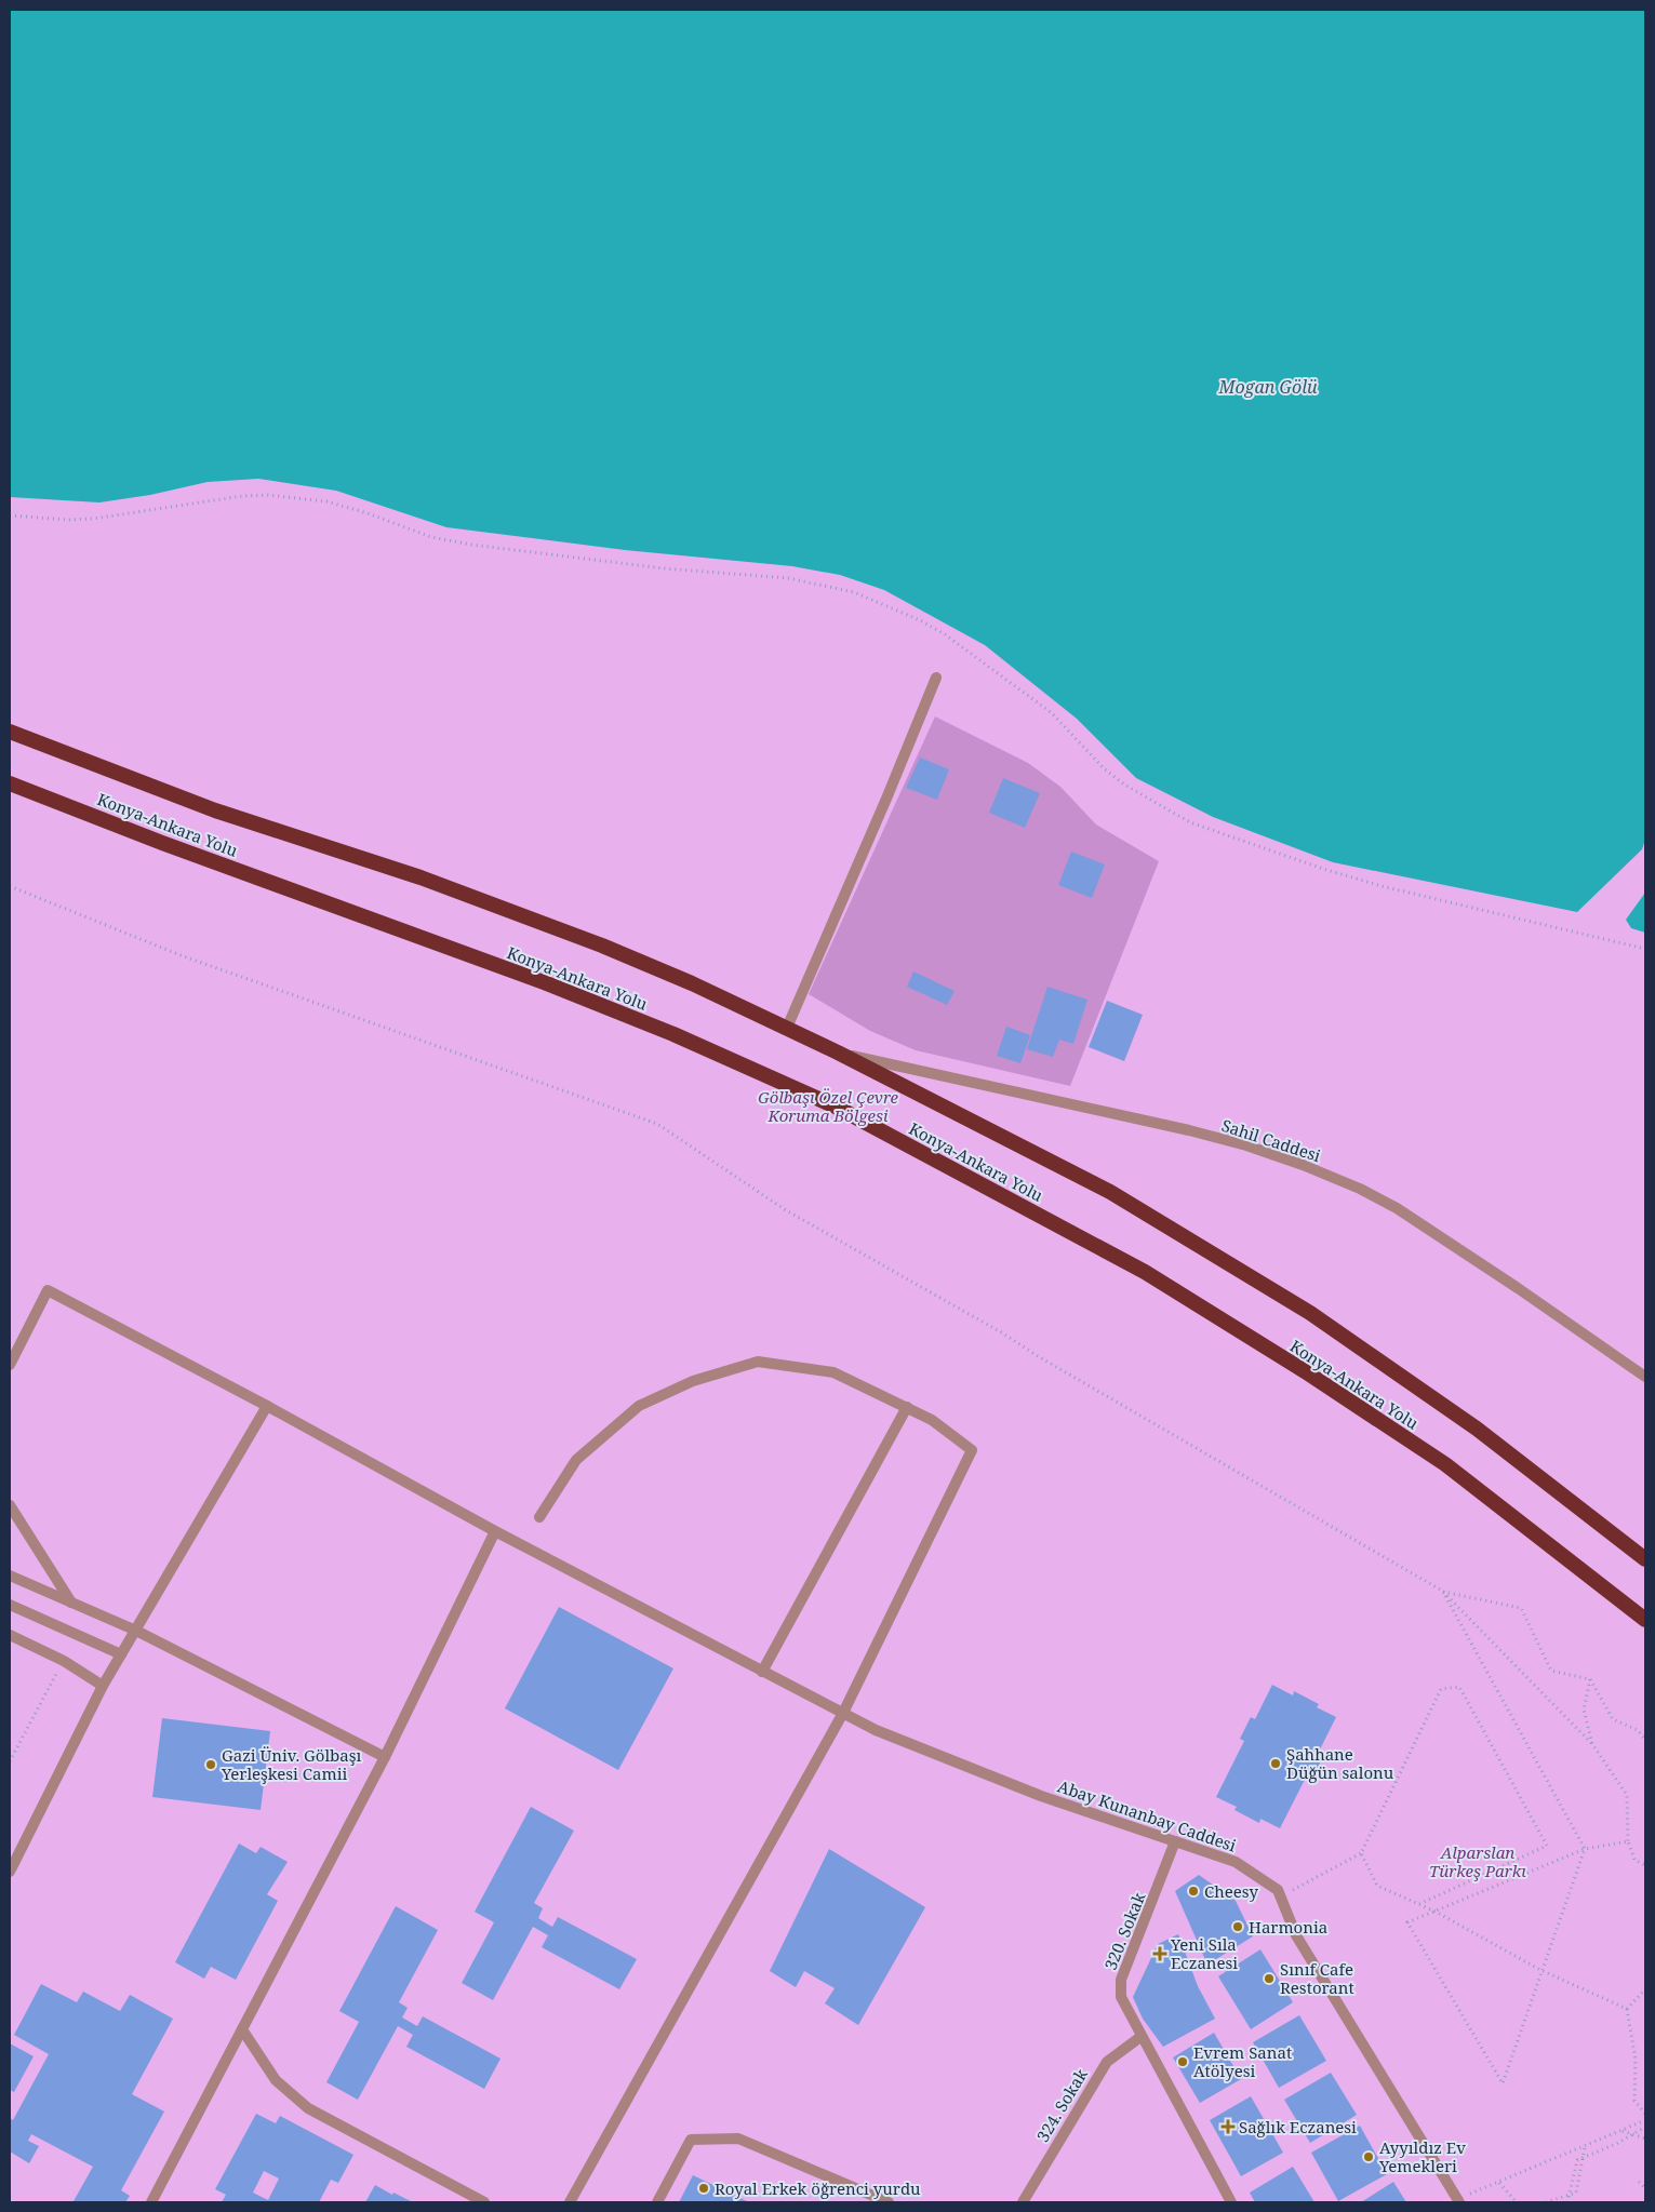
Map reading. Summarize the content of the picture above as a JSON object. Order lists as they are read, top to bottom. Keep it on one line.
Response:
{"streets":{"highway":["Konya-Ankara Yolu"],"street":["Sahil Caddesi","Abay Kunanbay Caddesi","320. Sokak","324. Sokak"]},"crossings":[["Abay Kunanbay Caddesi","320. Sokak"],["320. Sokak","324. Sokak"]],"water":["Mogan Gölü"],"parks":["Gölbaşı Özel Çevre Koruma Bölgesi","Alparslan Türkeş Parkı"],"places":{"other":["Şahhane Düğün salonu","Gazi Üniv. Gölbaşı Yerleşkesi Camii","Cheesy","Harmonia","Sınıf Cafe Restorant","Evrem Sanat Atölyesi","Ayyıldız Ev Yemekleri","Royal Erkek öğrenci yurdu"],"health":["Yeni Sıla Eczanesi","Sağlık Eczanesi"]}}
